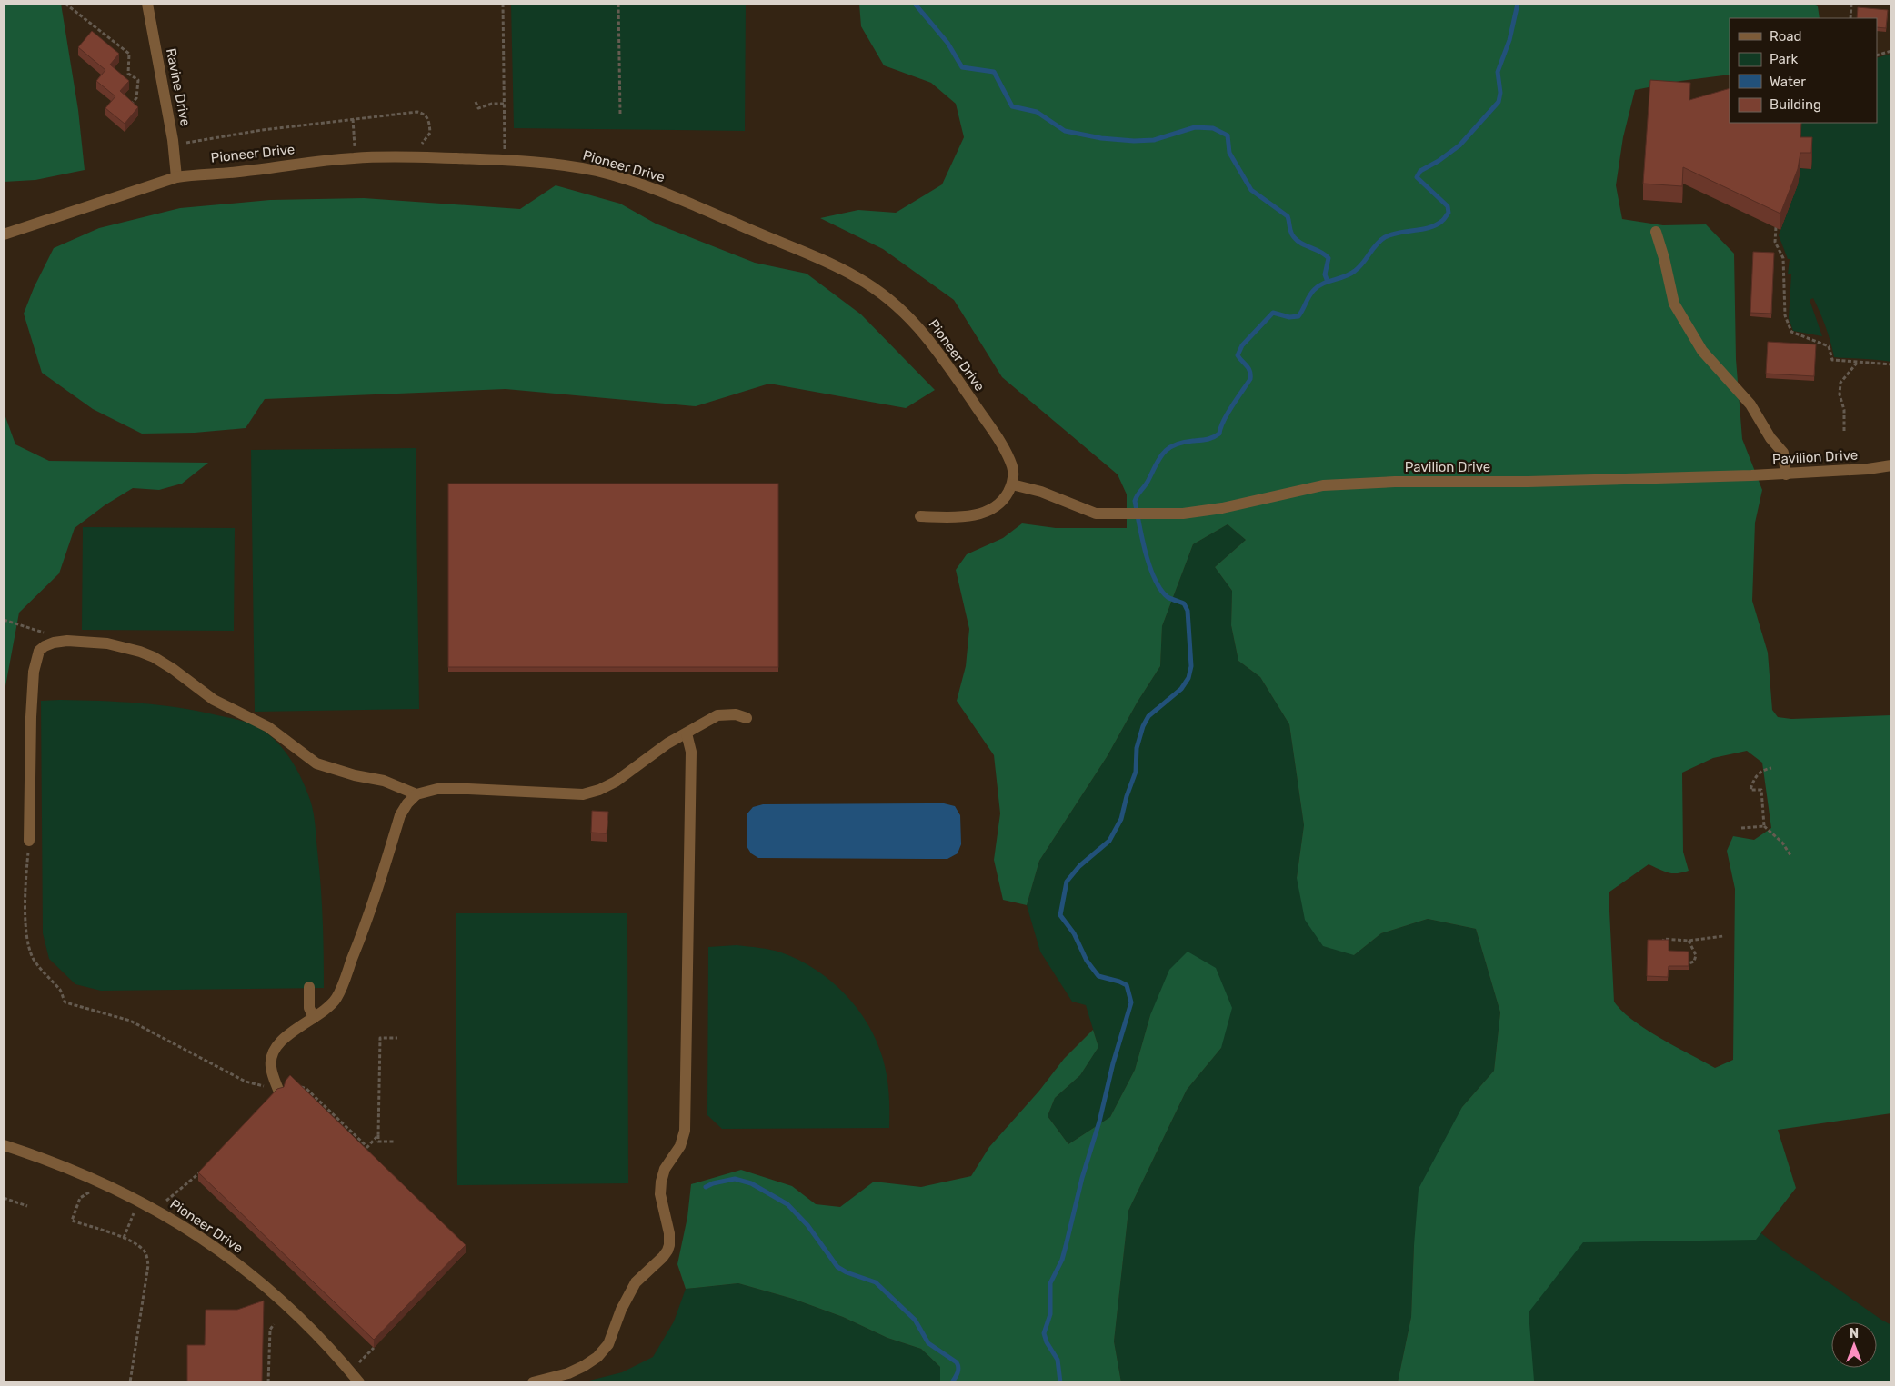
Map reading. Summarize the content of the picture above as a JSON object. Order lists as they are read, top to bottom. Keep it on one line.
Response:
{"streets":{"street":["Ravine Drive","Pioneer Drive","Pavilion Drive"]},"crossings":[["Ravine Drive","Pioneer Drive"],["Pioneer Drive","Pavilion Drive"]],"legend":["Road","Park","Water","Building"],"north":"top"}
